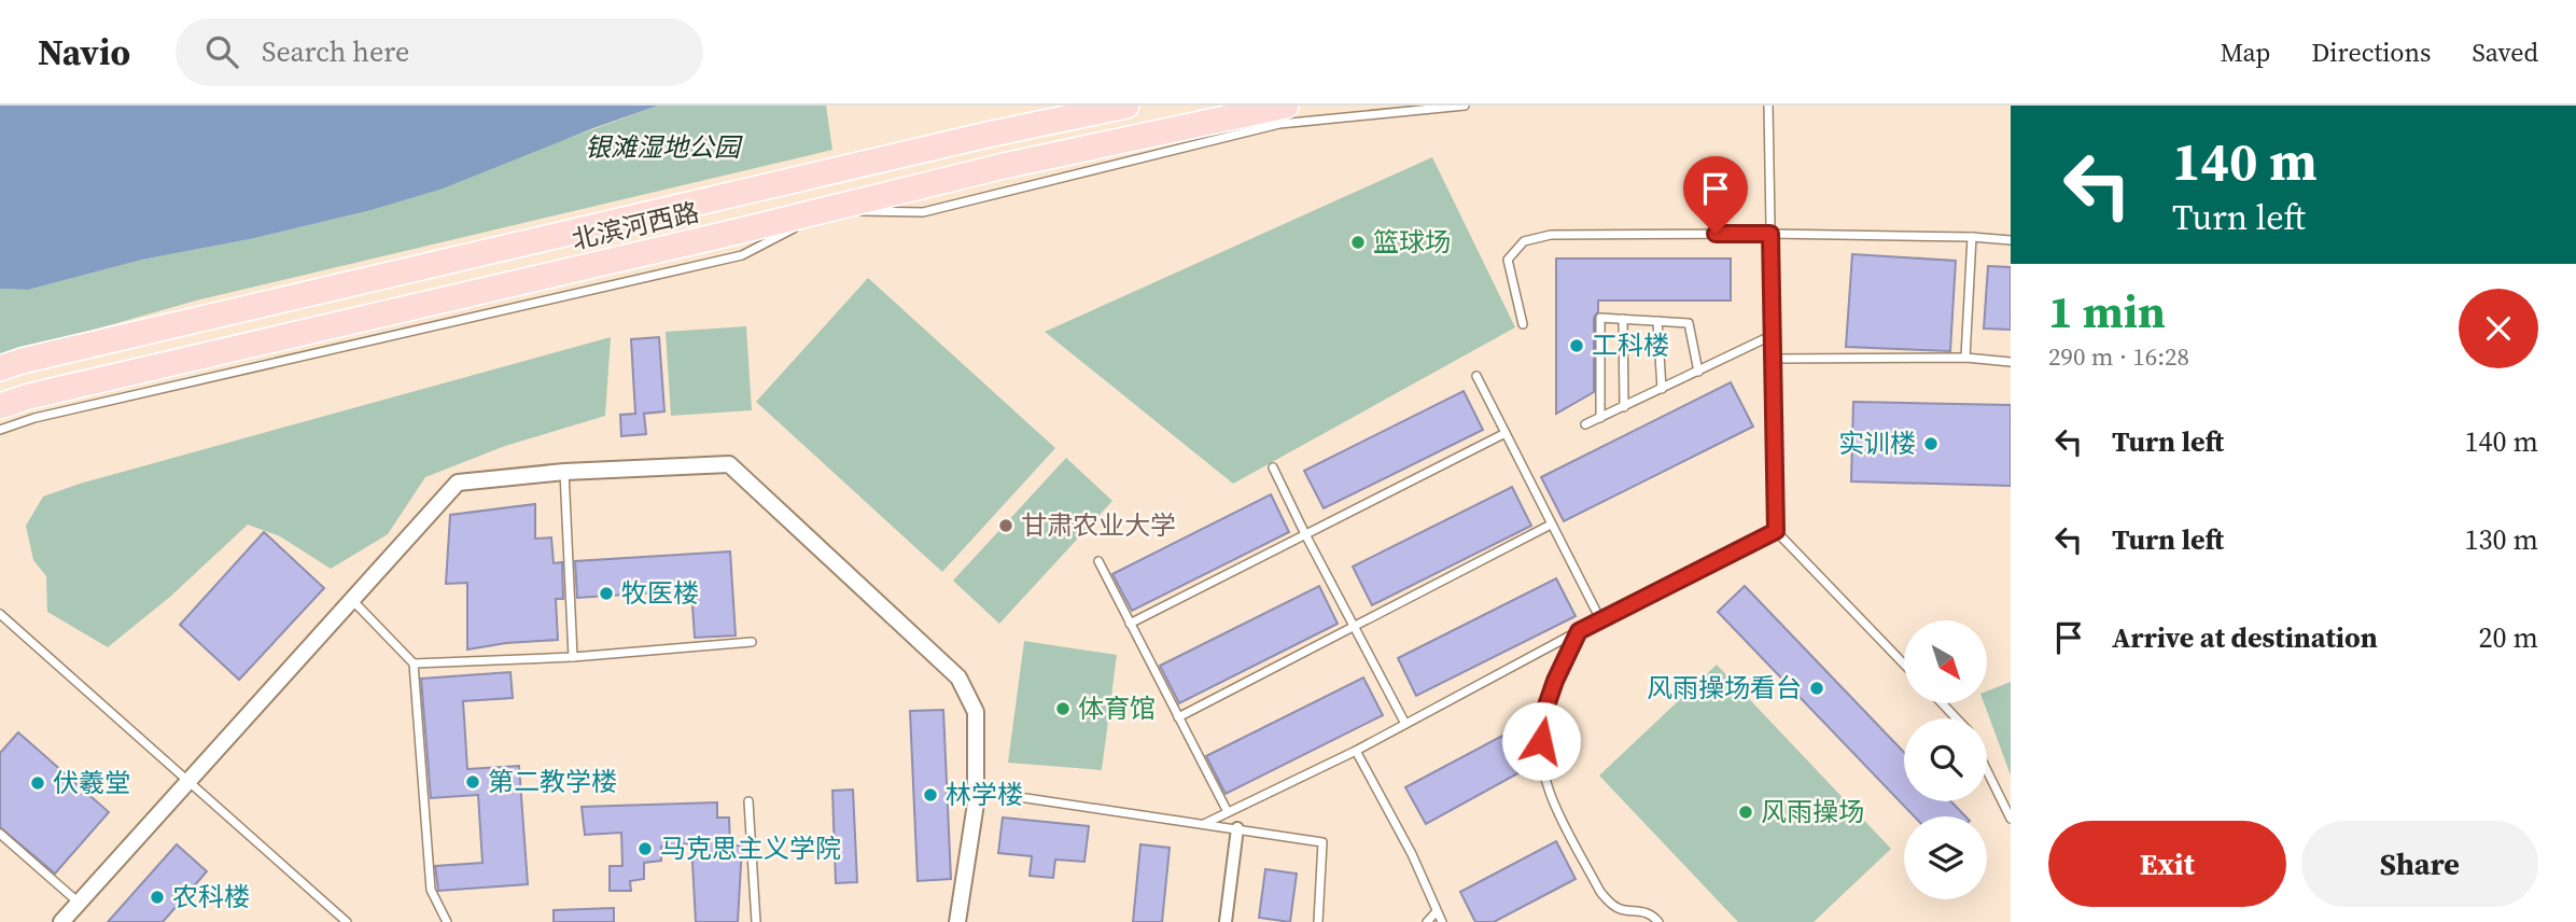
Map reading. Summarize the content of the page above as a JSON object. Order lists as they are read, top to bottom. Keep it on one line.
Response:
{"streets":{"main road":["北滨河西路"]},"parks":["银滩湿地公园"],"places":["篮球场","工科楼","实训楼","甘肃农业大学","牧医楼","风雨操场看台","体育馆","第二教学楼","伏羲堂","林学楼","风雨操场","马克思主义学院","农科楼"],"north":"bottom right","page":{"header":"Navio","search":"Search here","nav":["Map","Directions","Saved"],"turn":["140 m","Turn left"],"heading":["1 min","290 m · 16:28"],"list":[{"name":"Turn left","value":"140 m"},{"name":"Turn left","value":"130 m"},{"name":"Arrive at destination","value":"20 m"}],"buttons":["Exit","Share"]}}
